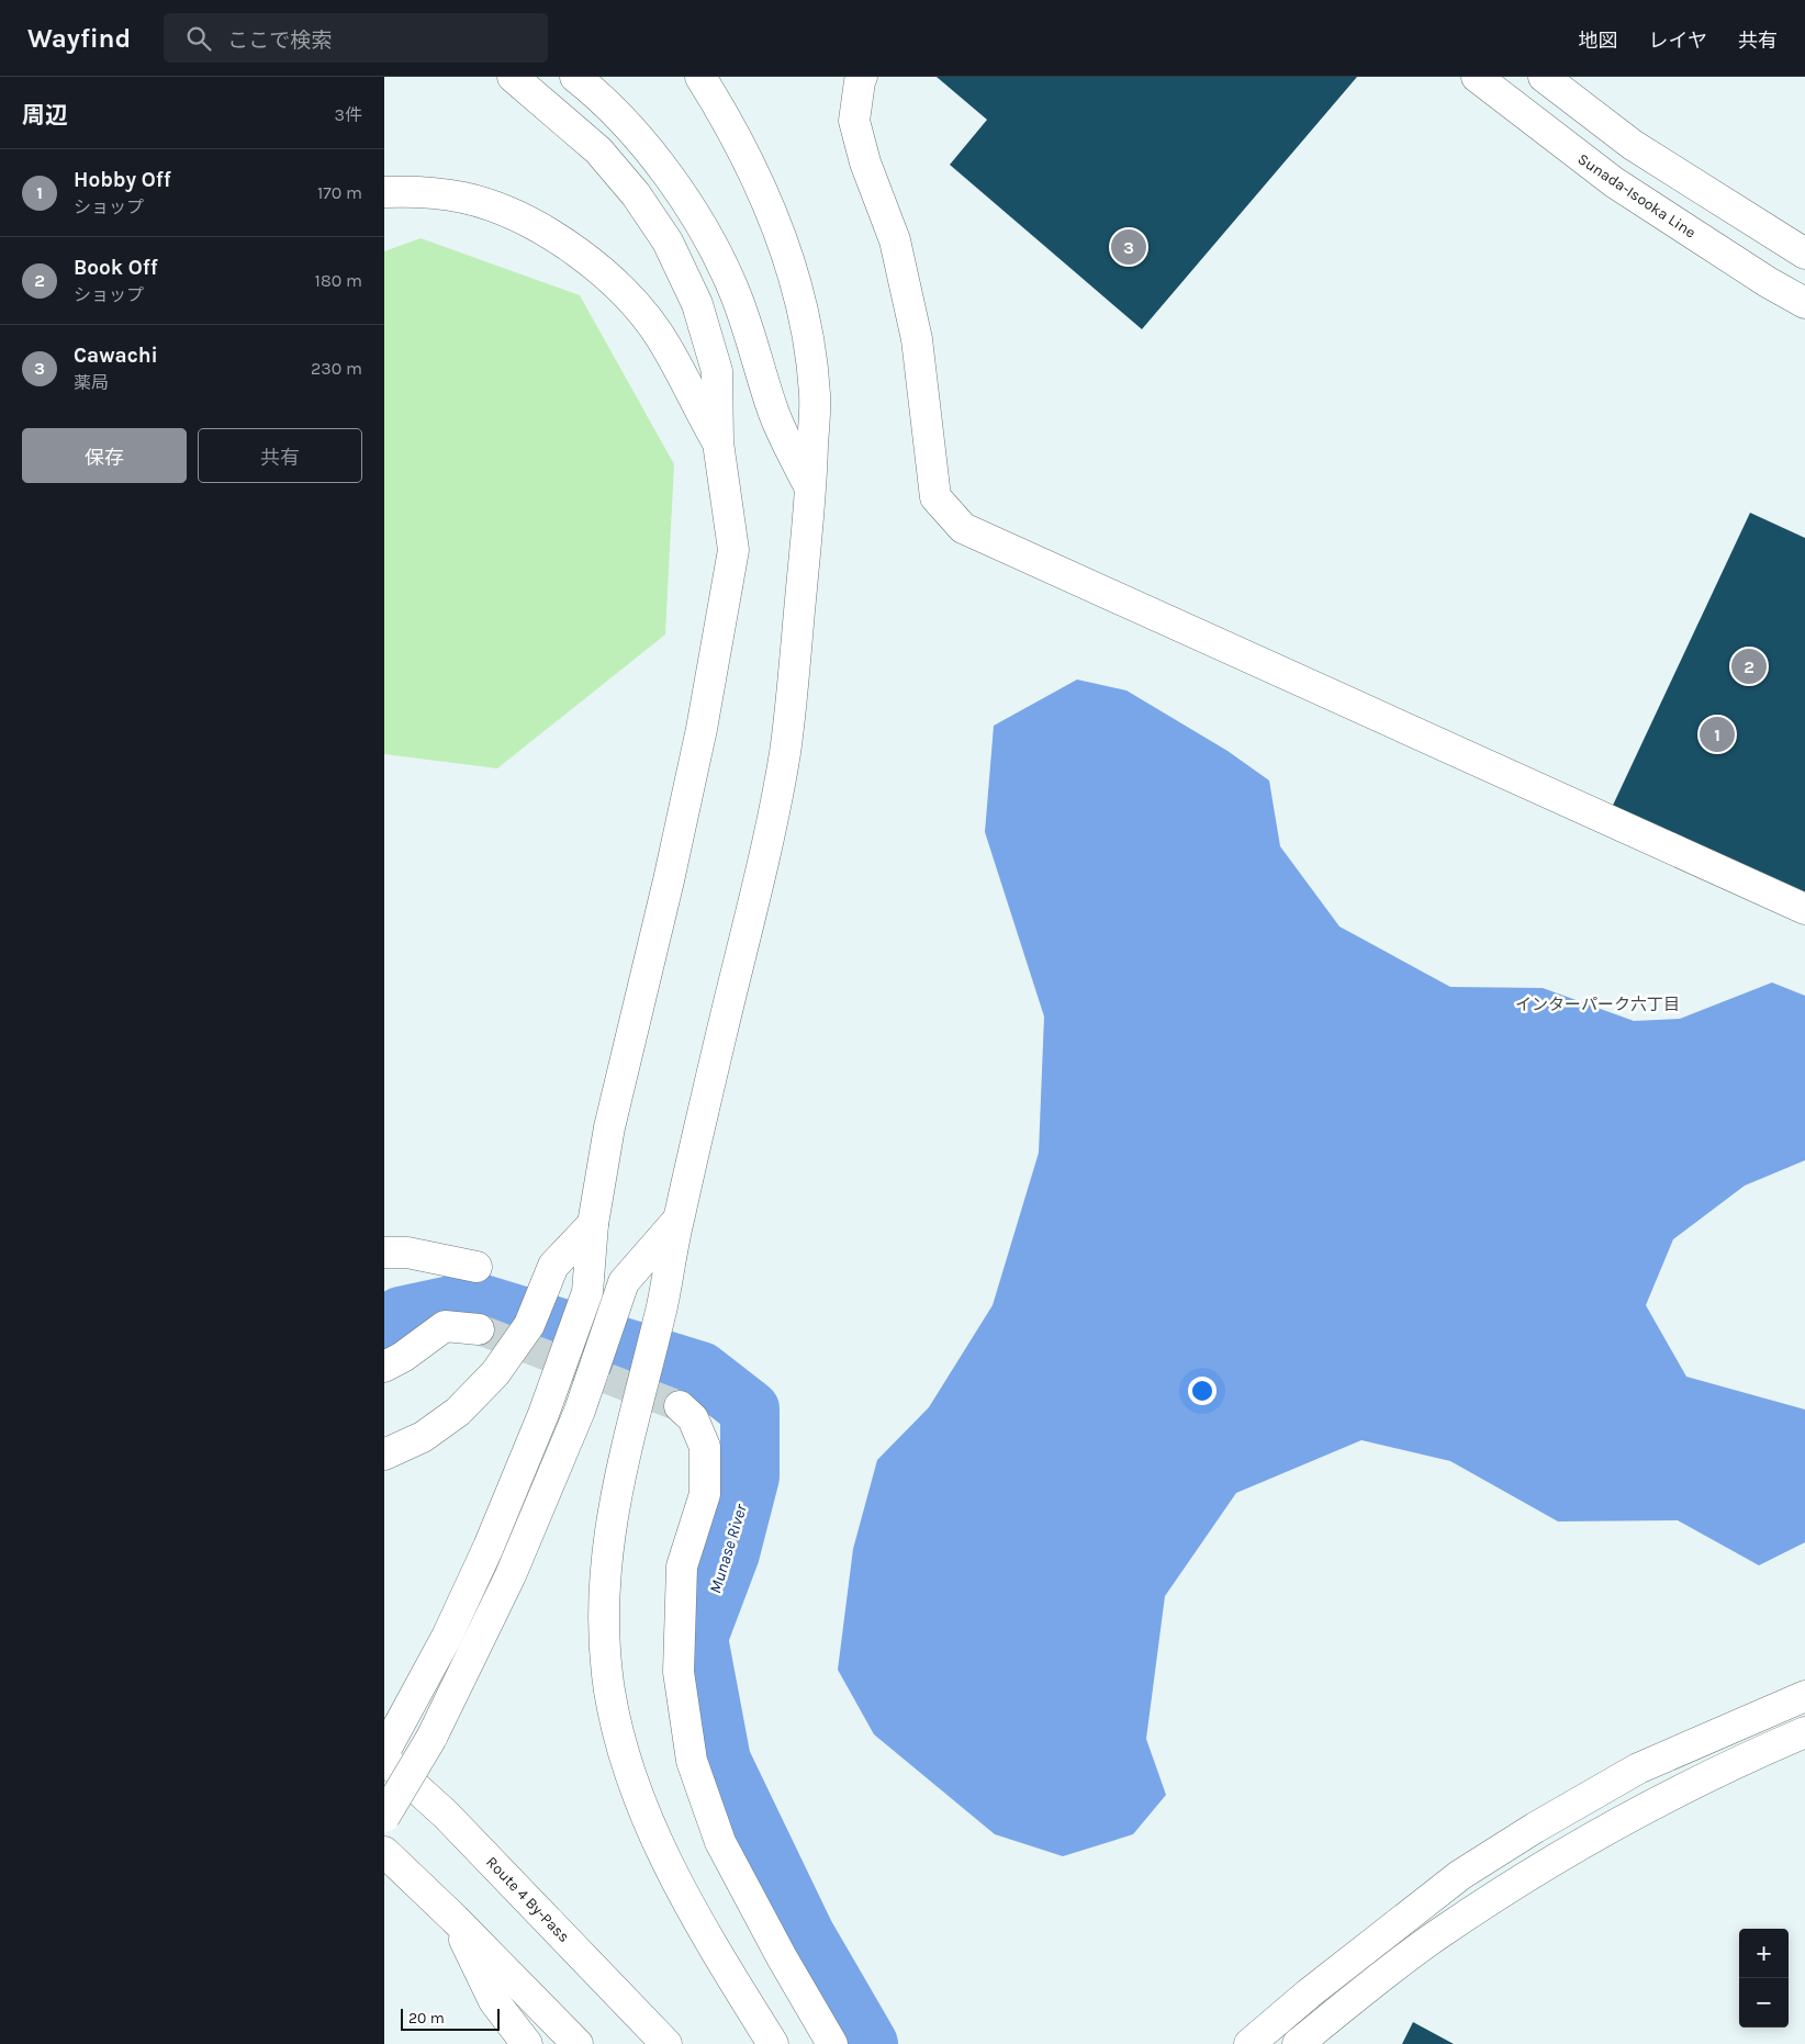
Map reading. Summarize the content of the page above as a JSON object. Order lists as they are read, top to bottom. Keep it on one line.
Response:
{"streets":{"main road":["Sunada-Isooka Line","Route 4 By-Pass"]},"districts":["インターパーク六丁目"],"water":["Munase River"],"scale_bar":"20 m","page":{"header":"Wayfind","search":"ここで検索","nav":["地図","レイヤ","共有"],"heading":["周辺","3件"],"list":[{"mark":"1","name":"Hobby Off","note":"ショップ","value":"170 m"},{"mark":"2","name":"Book Off","note":"ショップ","value":"180 m"},{"mark":"3","name":"Cawachi","note":"薬局","value":"230 m"}],"pins":["3","2","1"],"buttons":["保存","共有"],"map_buttons":["+","−"],"scale":"20 m"}}
